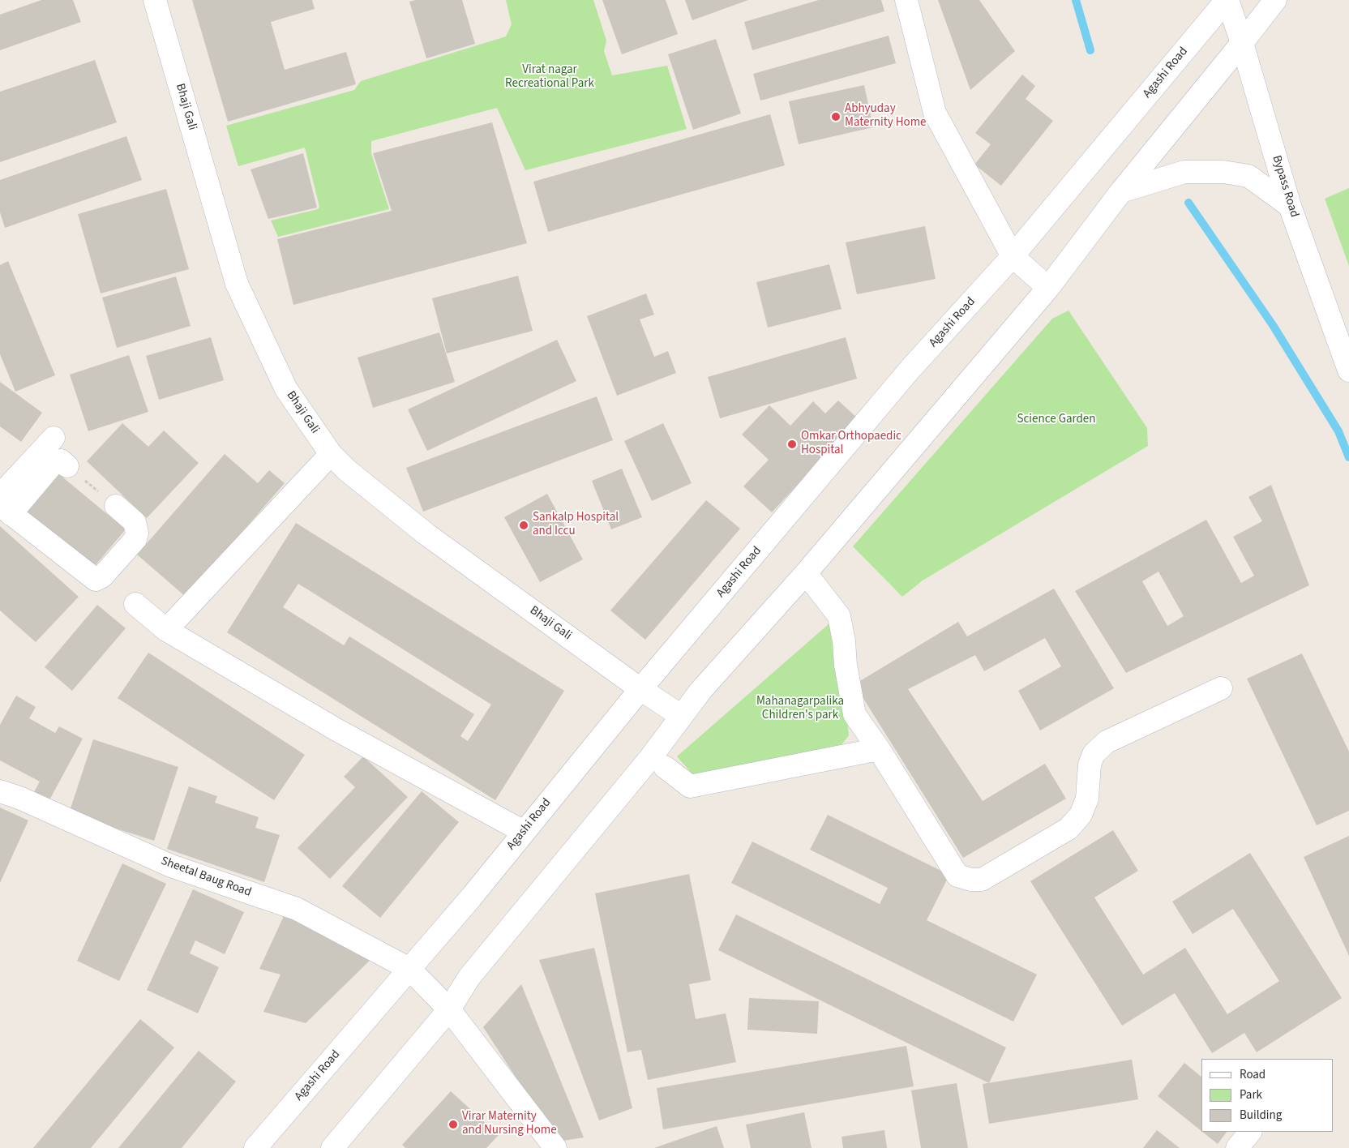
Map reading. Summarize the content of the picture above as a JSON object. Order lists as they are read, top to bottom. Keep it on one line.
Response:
{"streets":{"street":["Agashi Road","Bhaji Gali","Bypass Road","Sheetal Baug Road"]},"crossings":[["Agashi Road","Bhaji Gali"],["Agashi Road","Bypass Road"],["Agashi Road","Sheetal Baug Road"]],"parks":["Virat nagar Recreational Park","Science Garden","Mahanagarpalika Children's park"],"places":["Abhyuday Maternity Home","Omkar Orthopaedic Hospital","Sankalp Hospital and Iccu","Virar Maternity and Nursing Home"],"legend":["Road","Park","Building"]}
